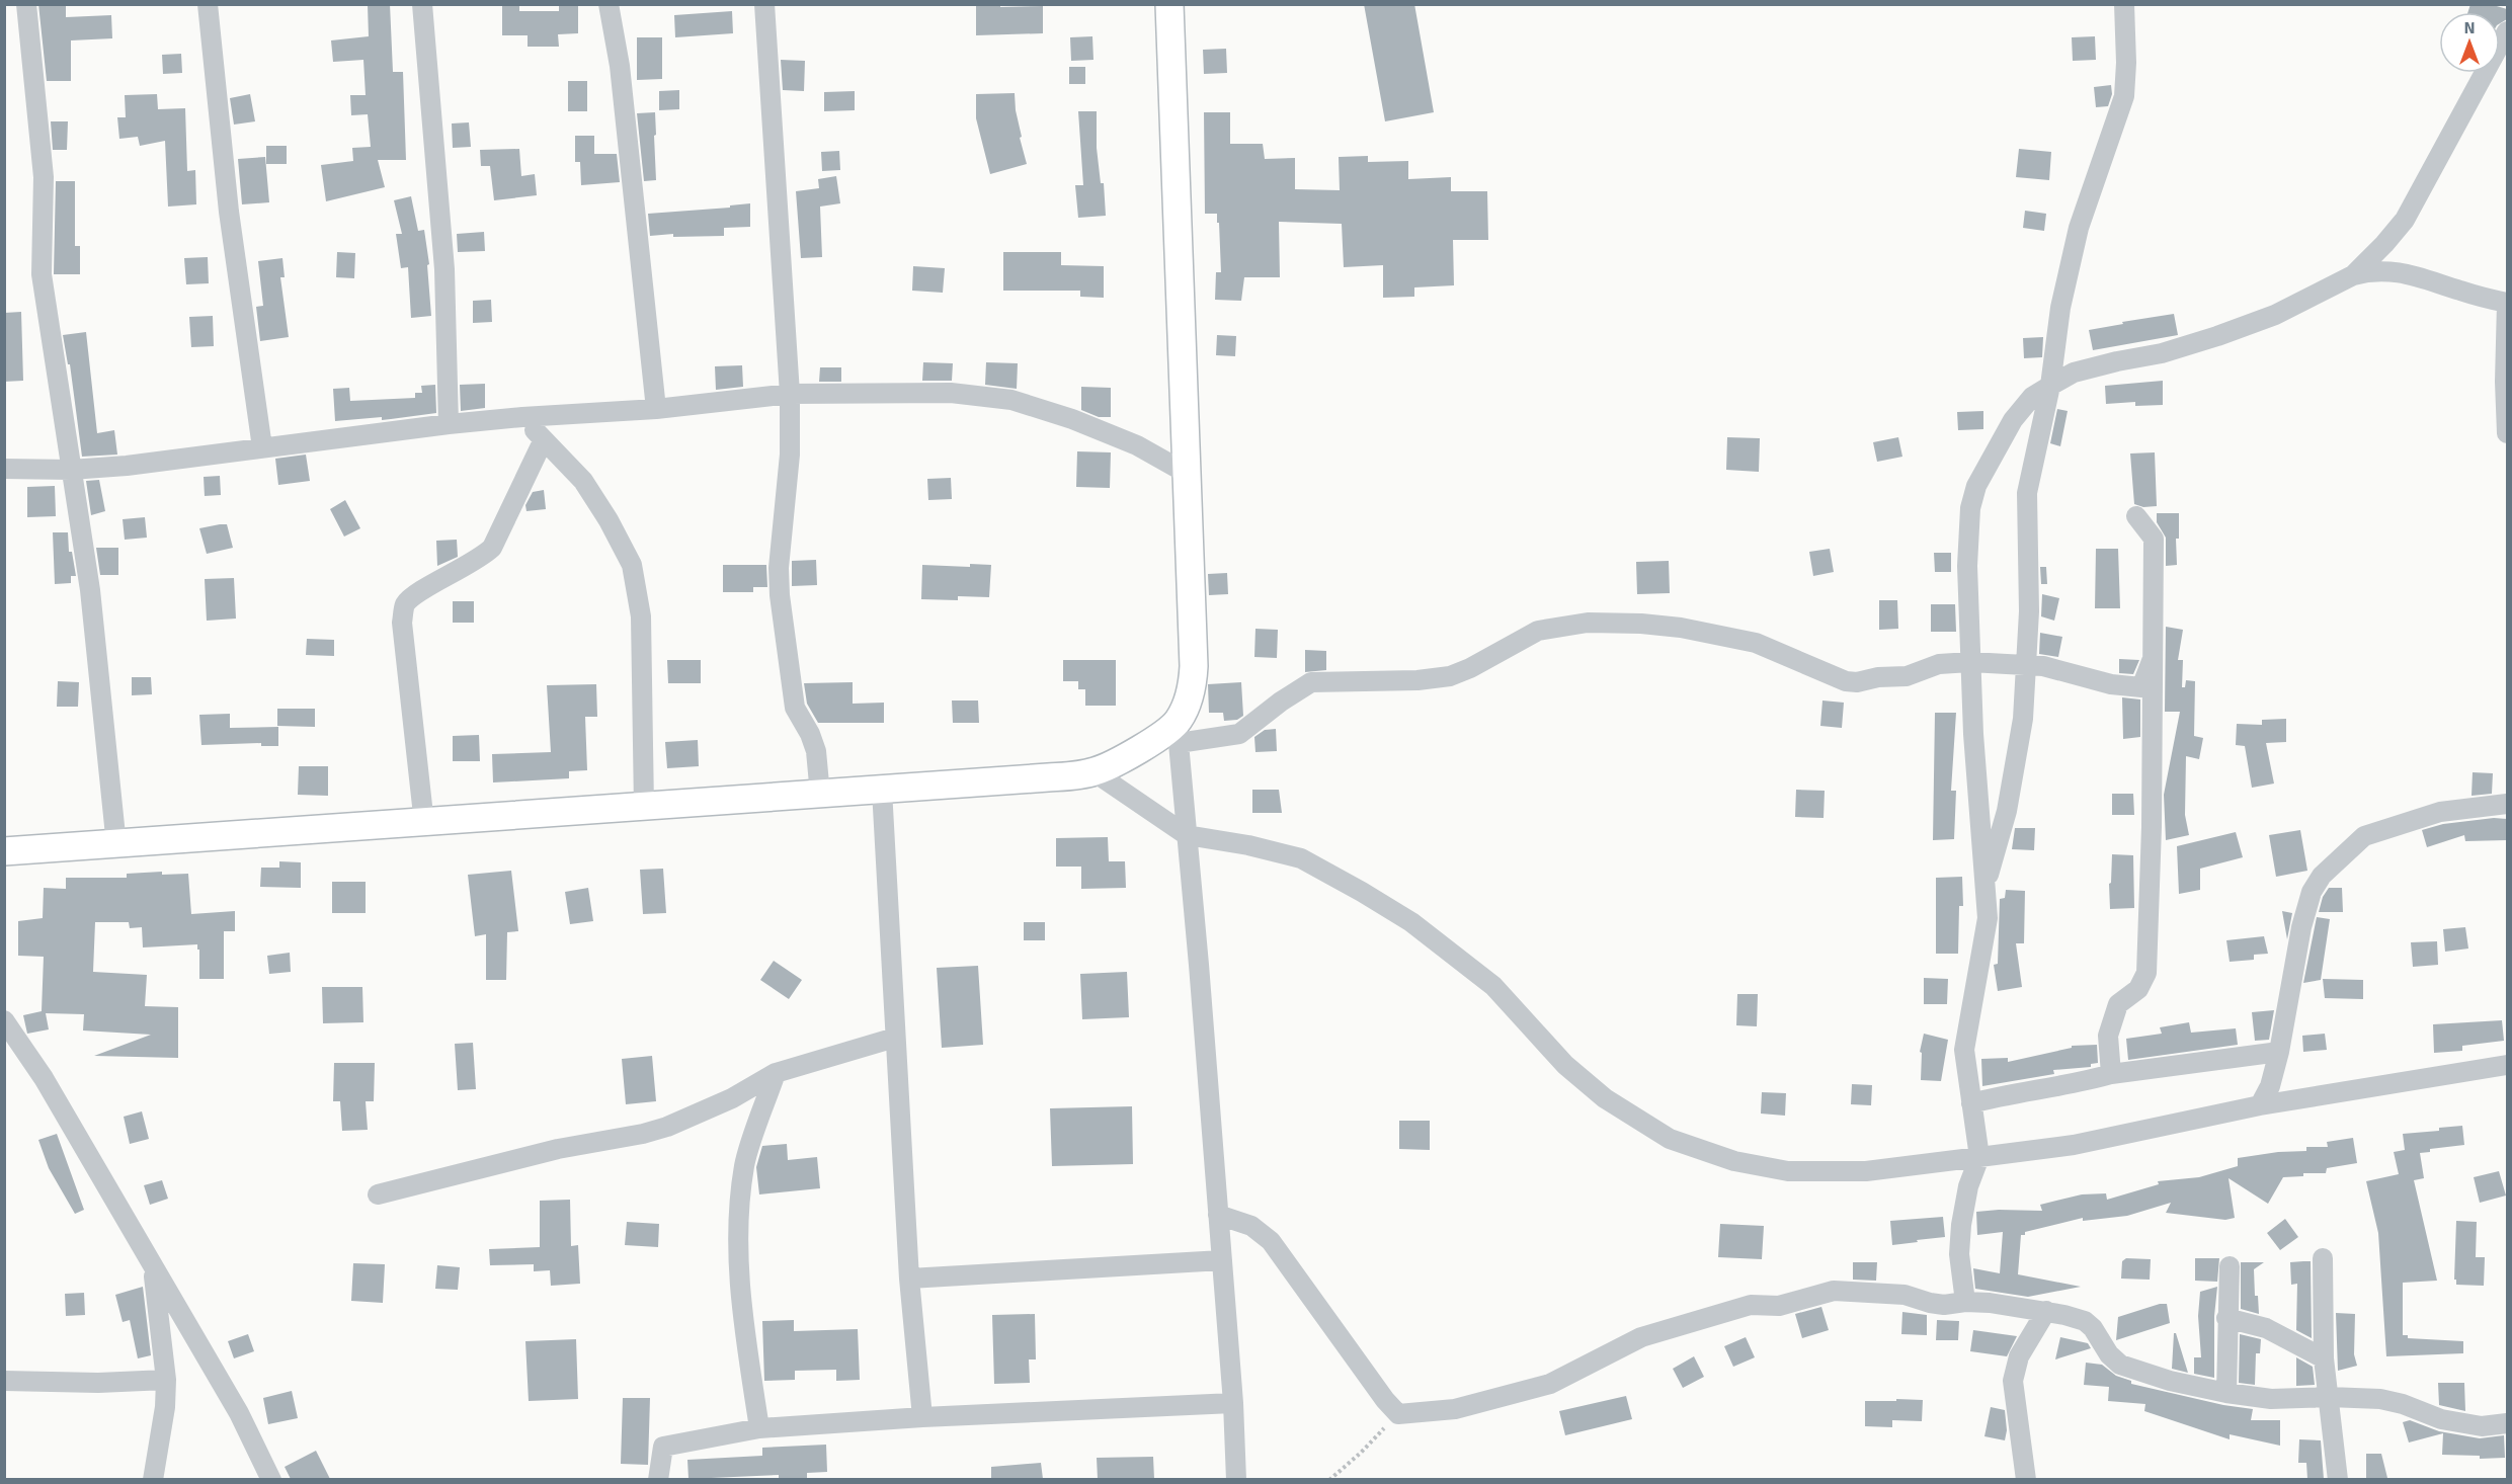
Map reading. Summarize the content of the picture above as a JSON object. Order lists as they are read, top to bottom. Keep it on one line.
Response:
{"north":"top"}
